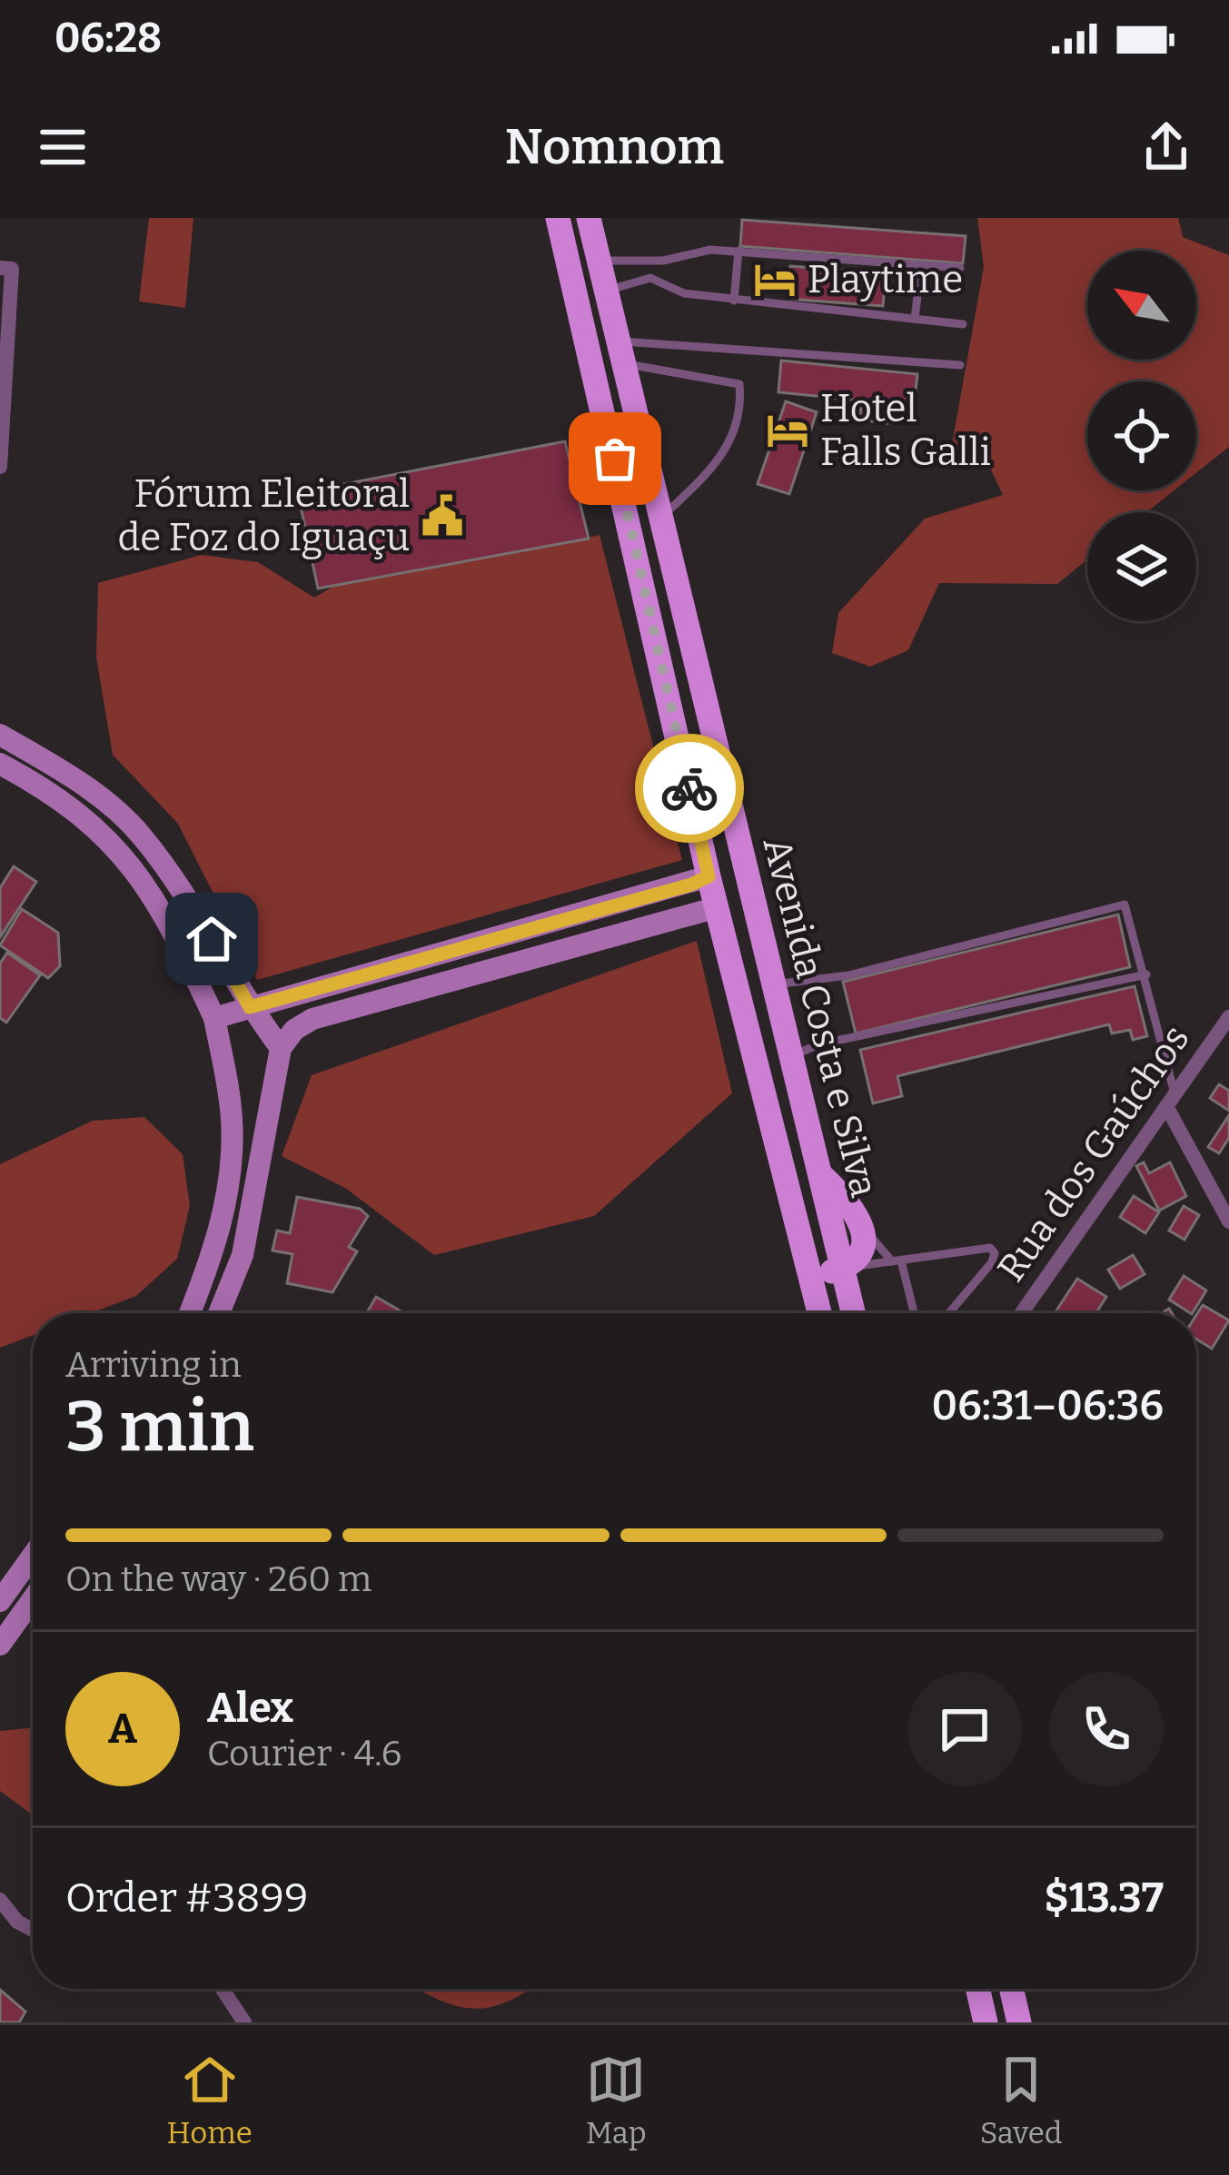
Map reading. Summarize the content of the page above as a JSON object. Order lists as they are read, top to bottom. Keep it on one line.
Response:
{"streets":{"main road":["Avenida Costa e Silva"],"street":["Rua dos Gaúchos"]},"places":{"hotel":["Playtime","Hotel Falls Galli"],"public building":["Fórum Eleitoral de Foz do Iguaçu"]},"north":"top left","page":{"status":"06:28","header":"Nomnom","heading":["3 min","Arriving in","06:31–06:36"],"panel":["Alex","Courier · 4.6","Order #3899","$13.37"],"bar":"On the way · 260 m","round":"A","tabs":["Home","Map","Saved"]}}
